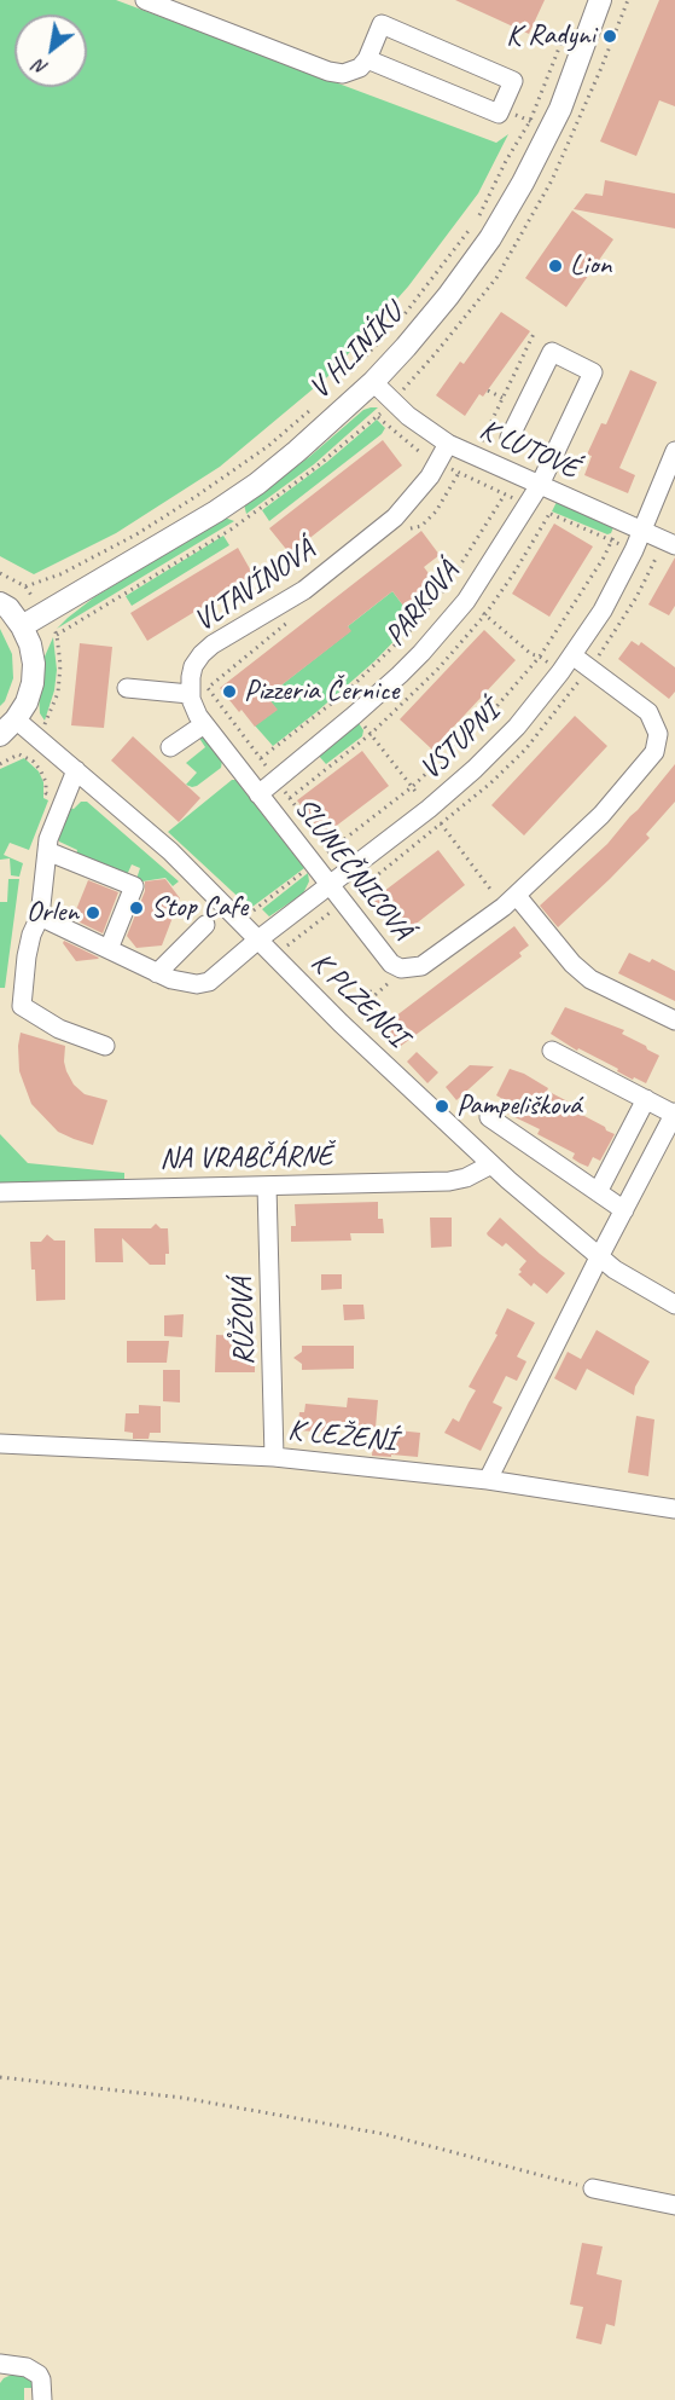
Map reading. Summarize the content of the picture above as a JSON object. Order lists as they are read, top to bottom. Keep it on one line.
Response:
{"streets":{"main road":["V HLINÍKU"],"street":["K LUTOVÉ","VLTAVÍNOVÁ","PARKOVÁ","VSTUPNÍ","SLUNEČNICOVÁ","K PLZENCI","NA VRABČÁRNĚ","RŮŽOVÁ","K LEŽENÍ"]},"crossings":[["V HLINÍKU","K LUTOVÉ"],["K LUTOVÉ","VLTAVÍNOVÁ"],["K LUTOVÉ","PARKOVÁ"],["K LUTOVÉ","VSTUPNÍ"],["PARKOVÁ","SLUNEČNICOVÁ"],["VSTUPNÍ","SLUNEČNICOVÁ"],["VSTUPNÍ","K PLZENCI"],["K PLZENCI","NA VRABČÁRNĚ"],["NA VRABČÁRNĚ","RŮŽOVÁ"],["RŮŽOVÁ","K LEŽENÍ"]],"places":["K Radyni","Lion","Pizzeria Černice","Stop Cafe","Orlen","Pampelišková"],"north":"bottom left"}
